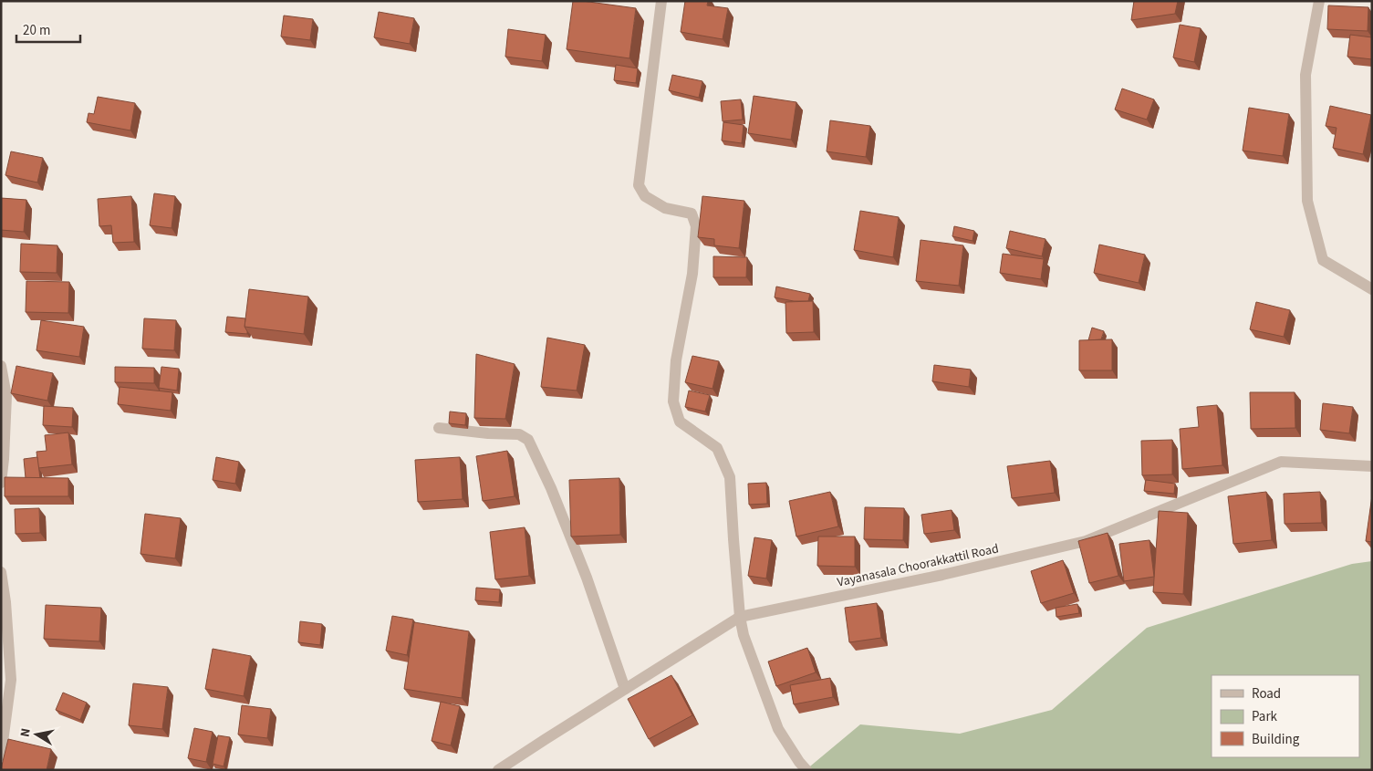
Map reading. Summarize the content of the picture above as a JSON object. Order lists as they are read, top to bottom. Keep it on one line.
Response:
{"streets":{"street":["Vayanasala Choorakkattil Road"]},"legend":["Road","Park","Building"],"scale_bar":"20 m","north":"left"}
